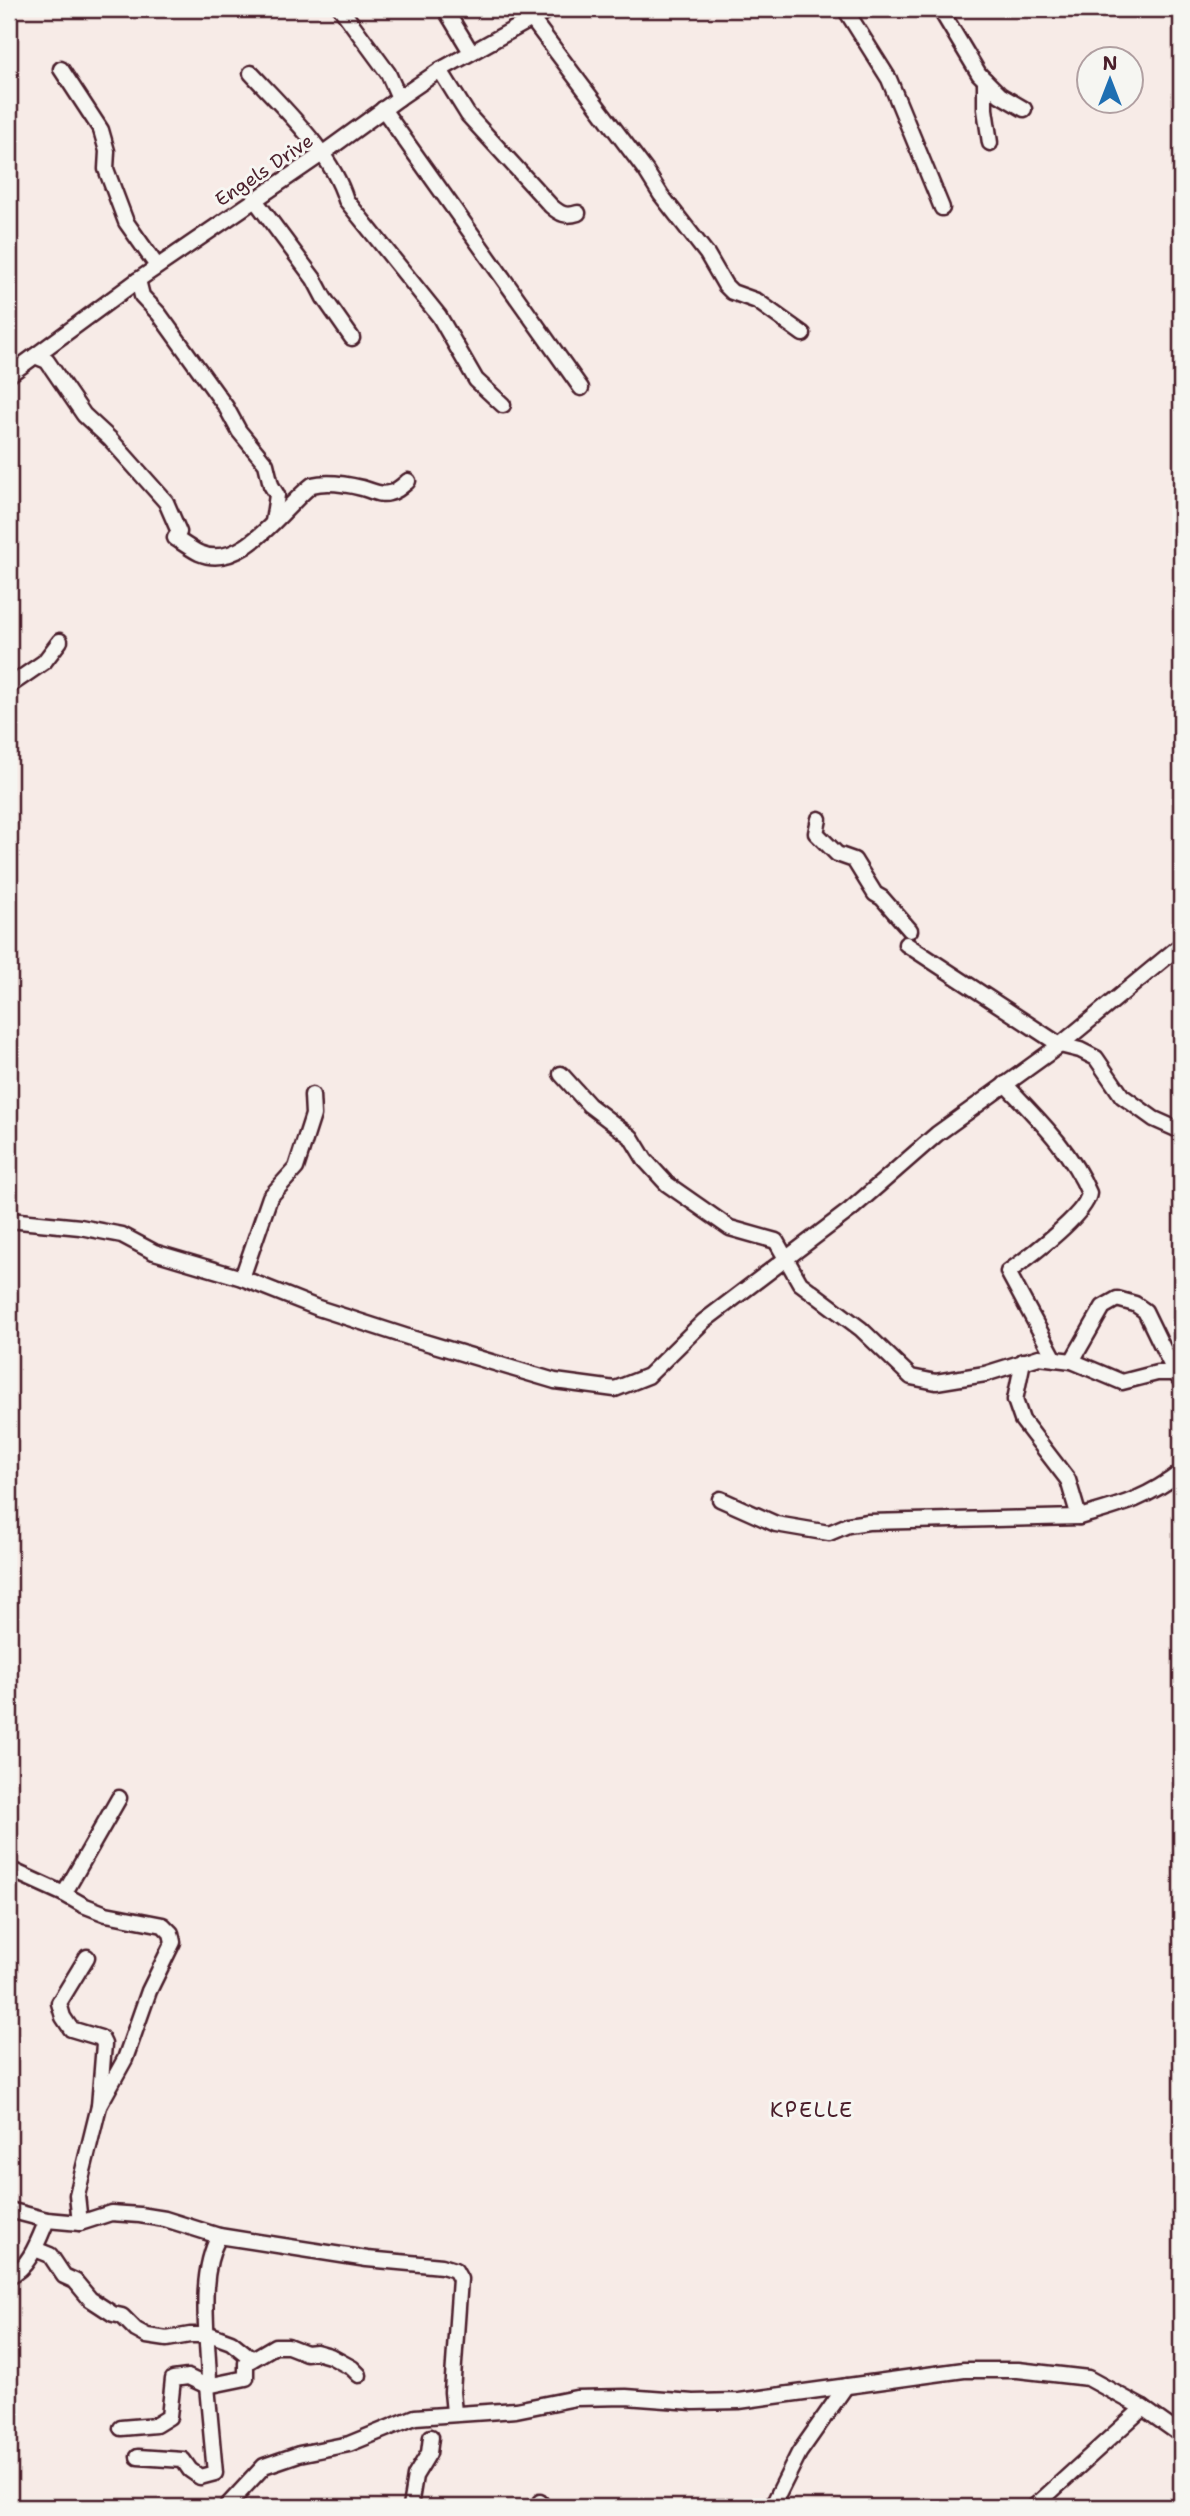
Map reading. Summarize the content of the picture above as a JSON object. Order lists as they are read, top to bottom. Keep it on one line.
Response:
{"streets":{"street":["Engels Drive"]},"districts":["KPELLE"],"north":"top"}
